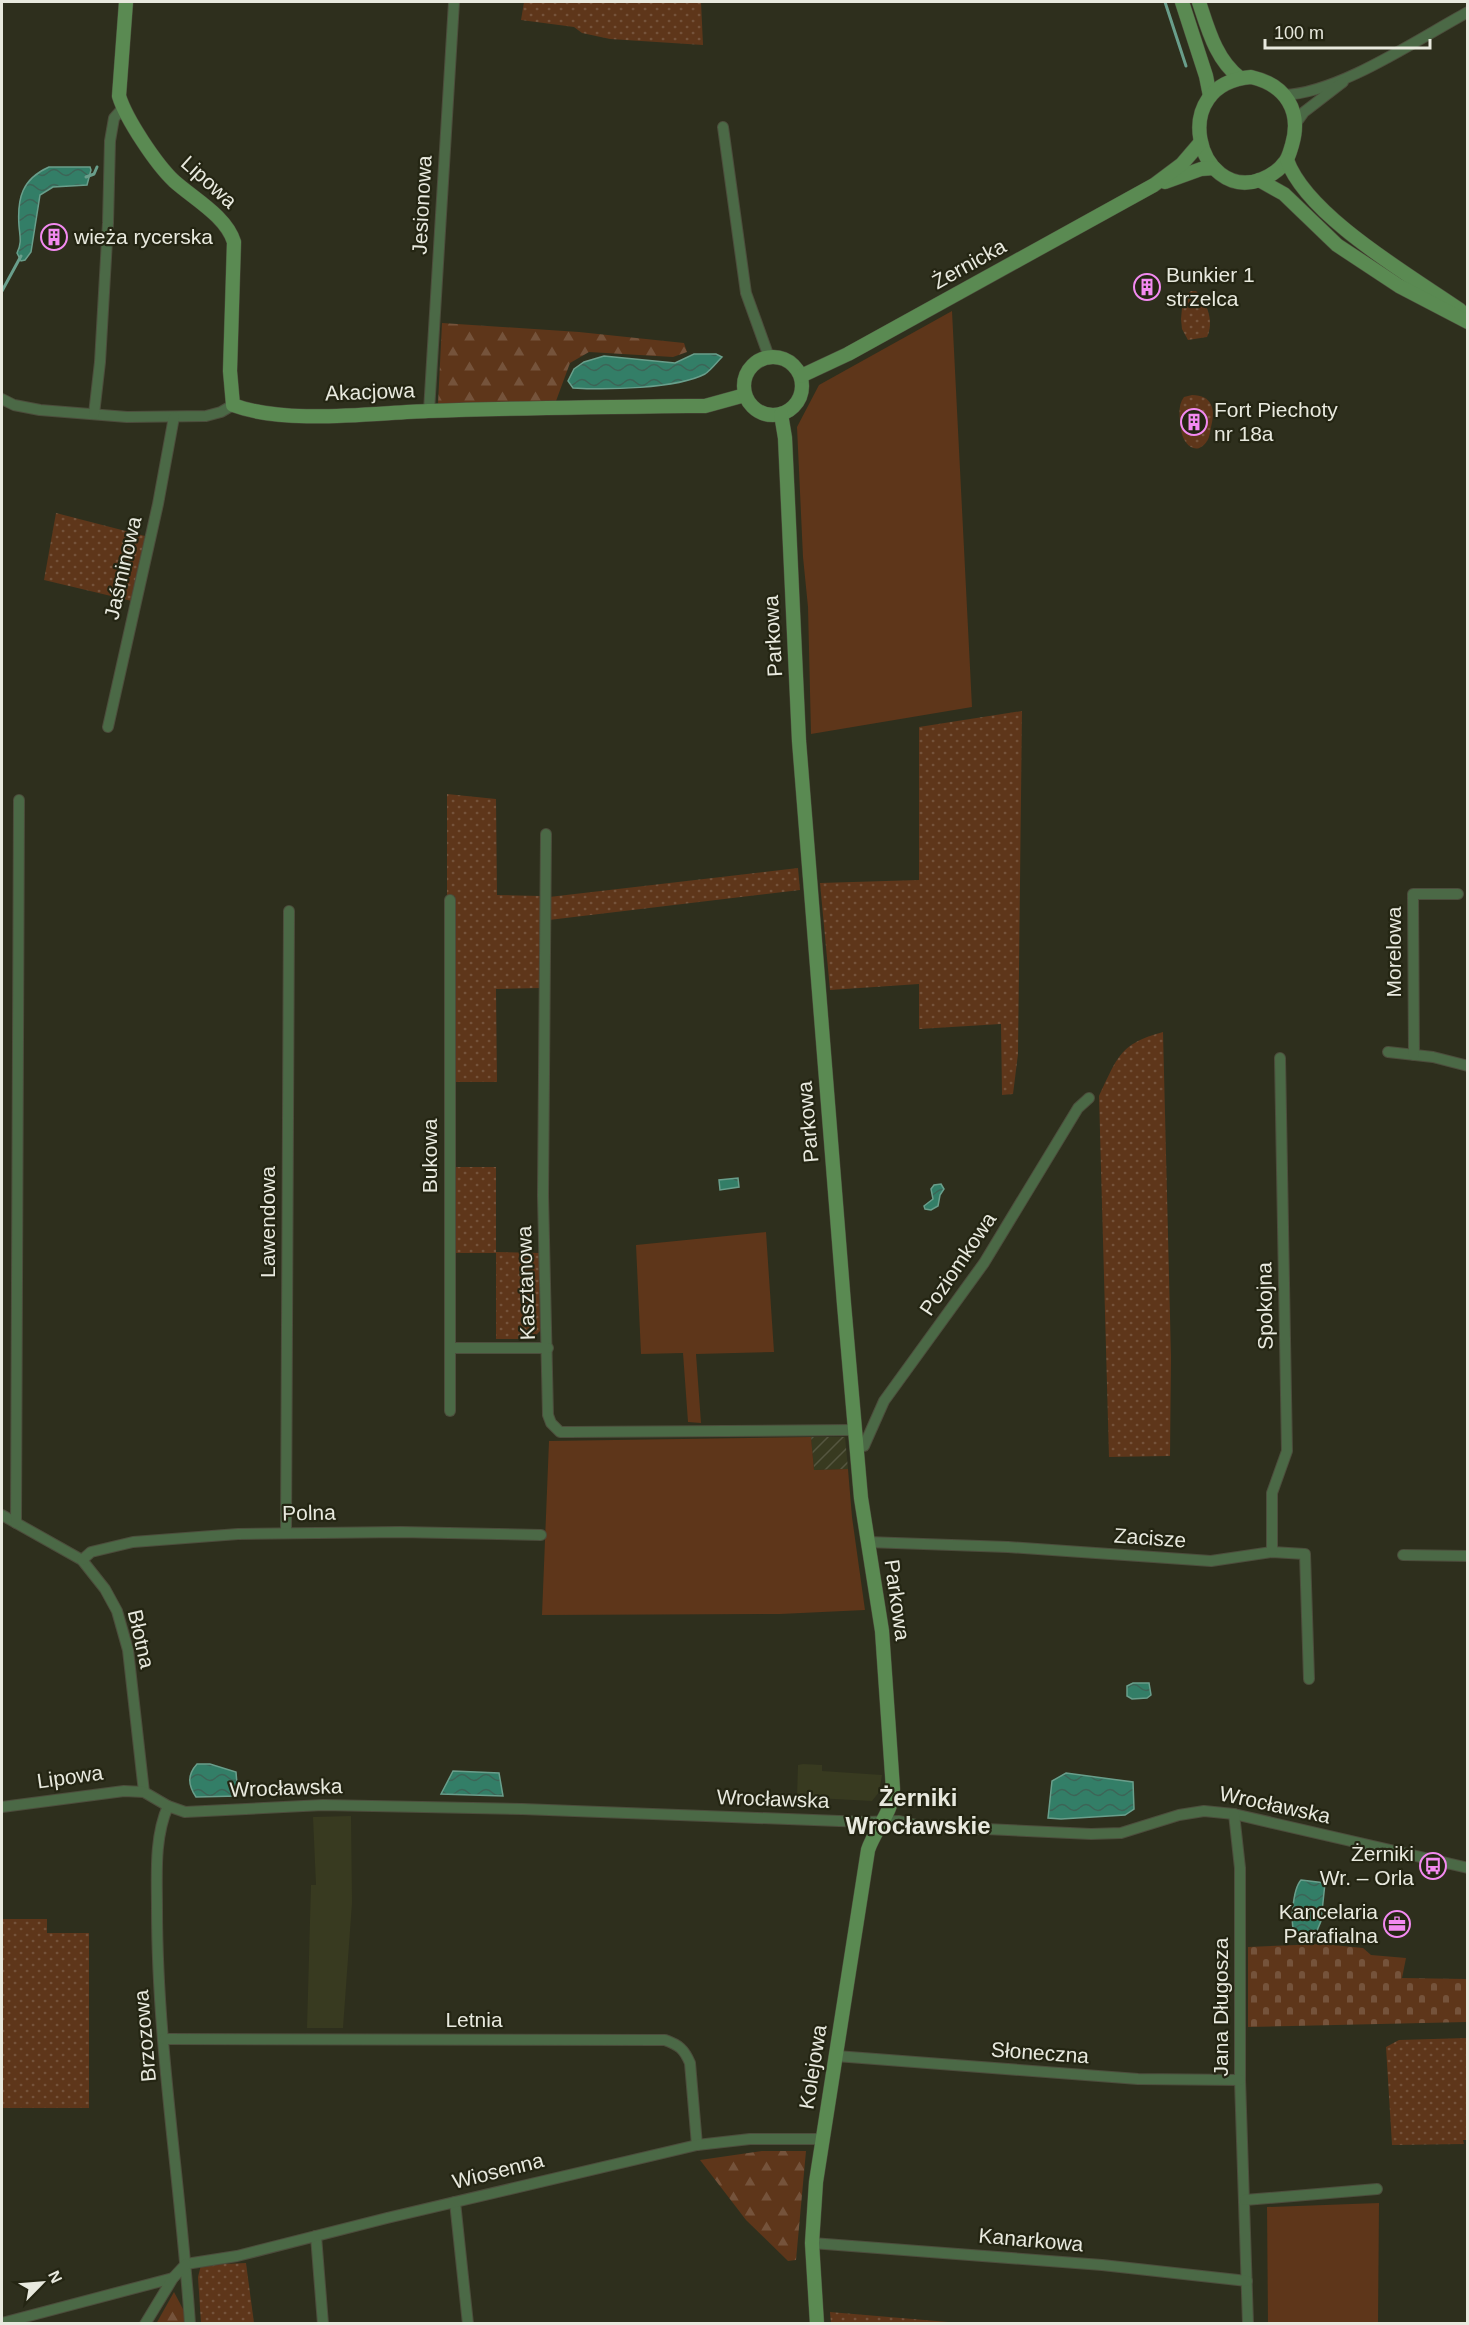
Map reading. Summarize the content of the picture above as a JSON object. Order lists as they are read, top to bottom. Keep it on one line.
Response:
{"streets":{"street":["Lipowa","Jesionowa","Żernicka","Akacjowa","Jaśminowa","Parkowa","Morelowa","Bukowa","Lawendowa","Poziomkowa","Kasztanowa","Spokojna","Polna","Zacisze","Błotna","Wrocławska","Jana Długosza","Letnia","Brzozowa","Słoneczna","Kolejowa","Wiosenna","Kanarkowa"]},"crossings":[["Lipowa","Akacjowa"],["Lipowa","Błotna"],["Lipowa","Wrocławska"],["Jesionowa","Akacjowa"],["Żernicka","Akacjowa"],["Żernicka","Parkowa"],["Akacjowa","Parkowa"],["Parkowa","Poziomkowa"],["Parkowa","Kasztanowa"],["Parkowa","Zacisze"],["Parkowa","Wrocławska"],["Parkowa","Kolejowa"],["Lawendowa","Polna"],["Spokojna","Zacisze"],["Polna","Błotna"],["Błotna","Wrocławska"],["Wrocławska","Jana Długosza"],["Wrocławska","Brzozowa"],["Wrocławska","Kolejowa"],["Jana Długosza","Słoneczna"],["Jana Długosza","Kanarkowa"],["Letnia","Brzozowa"],["Letnia","Wiosenna"],["Brzozowa","Wiosenna"],["Słoneczna","Kolejowa"],["Kolejowa","Wiosenna"],["Kolejowa","Kanarkowa"]],"districts":["Żerniki Wrocławskie"],"places":{"building":["wieża rycerska","Bunkier 1 strzelca","Fort Piechoty nr 18a"],"bus stop":["Żerniki Wr. – Orla"],"office":["Kancelaria Parafialna"]},"scale_bar":"100 m","north":"top right"}
